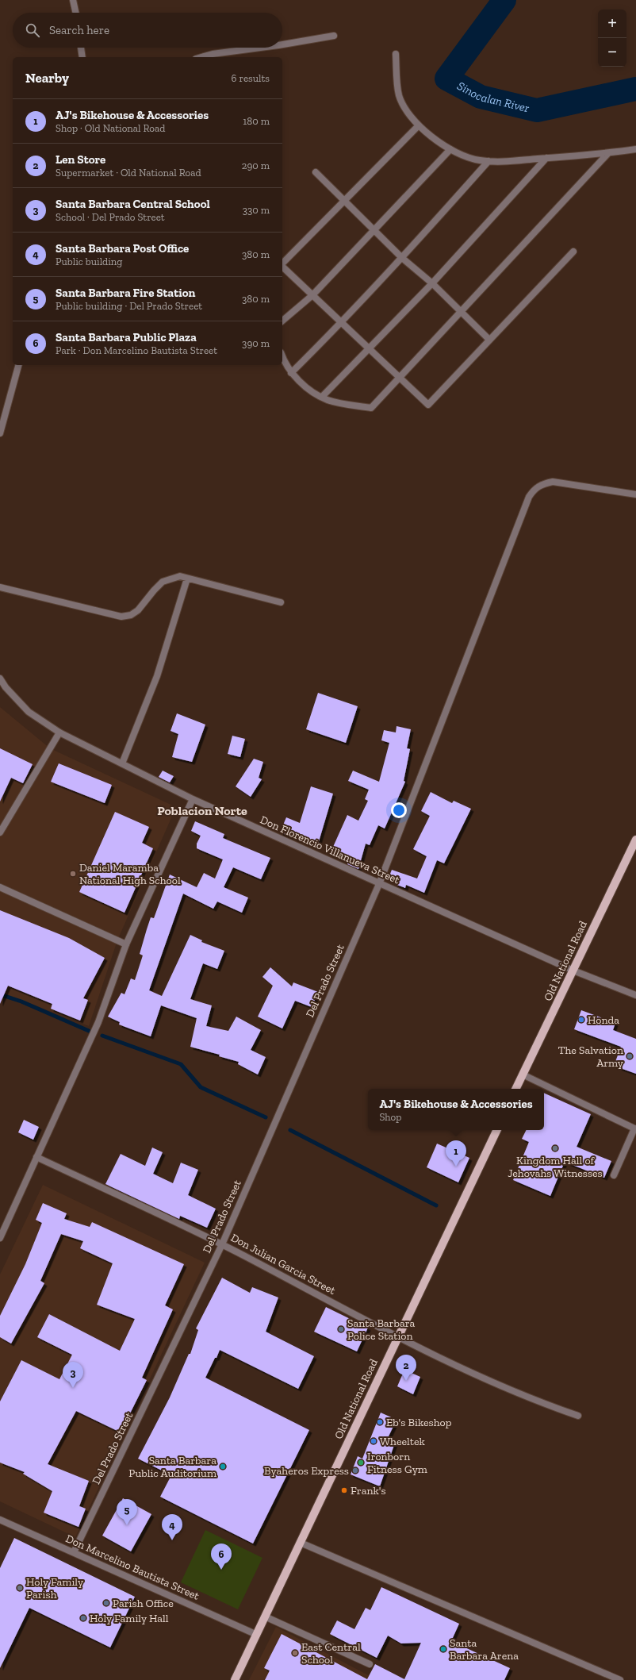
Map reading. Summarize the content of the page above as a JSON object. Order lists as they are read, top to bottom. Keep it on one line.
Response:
{"streets":{"main road":["Old National Road"],"street":["Don Florencio Villanueva Street","Del Prado Street","Don Julian Garcia Street","Don Marcelino Bautista Street"]},"crossings":[["Don Florencio Villanueva Street","Old National Road"],["Don Florencio Villanueva Street","Del Prado Street"],["Old National Road","Don Julian Garcia Street"],["Old National Road","Don Marcelino Bautista Street"],["Del Prado Street","Don Julian Garcia Street"],["Del Prado Street","Don Marcelino Bautista Street"]],"districts":["Poblacion Norte"],"water":["Sinocalan River"],"places":["Daniel Maramba National High School","Honda","The Salvation Army","Kingdom Hall of Jehovahs Witnesses","Santa Barbara Police Station","Eb's Bikeshop","Wheeltek","Ironborn Fitness Gym","Santa Barbara Public Auditorium","Byaheros Express","Frank's","Holy Family Parish","Parish Office","Holy Family Hall","Santa Barbara Arena","East Central School"],"page":{"map_buttons":["+","−"],"search":"Search here","heading":["Nearby","6 results"],"list":[{"mark":"1","name":"AJ's Bikehouse & Accessories","note":"Shop · Old National Road","value":"180 m"},{"mark":"2","name":"Len Store","note":"Supermarket · Old National Road","value":"290 m"},{"mark":"3","name":"Santa Barbara Central School","note":"School · Del Prado Street","value":"330 m"},{"mark":"4","name":"Santa Barbara Post Office","note":"Public building","value":"380 m"},{"mark":"5","name":"Santa Barbara Fire Station","note":"Public building · Del Prado Street","value":"380 m"},{"mark":"6","name":"Santa Barbara Public Plaza","note":"Park · Don Marcelino Bautista Street","value":"390 m"}],"popup":["AJ's Bikehouse & Accessories","Shop"],"pins":["1","2","3","5","4","6"]}}
